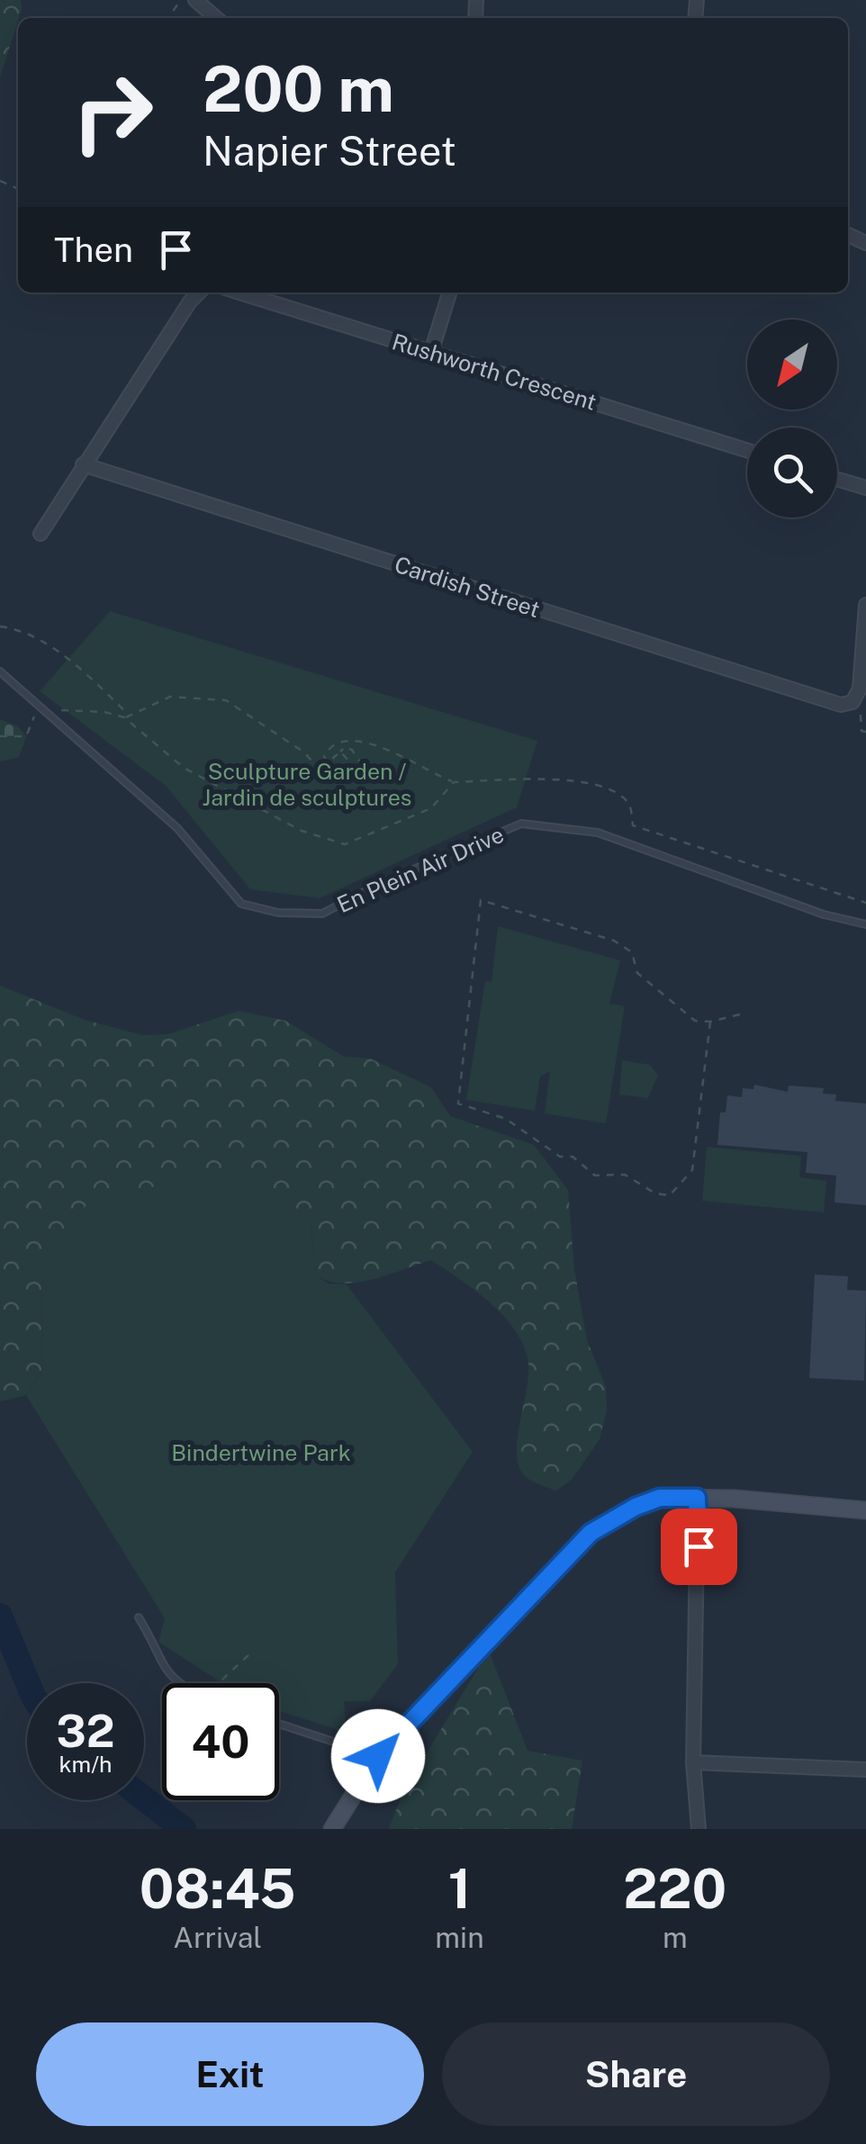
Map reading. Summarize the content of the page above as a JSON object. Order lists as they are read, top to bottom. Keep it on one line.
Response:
{"streets":{"street":["Rushworth Crescent","Cardish Street"],"lane":["En Plein Air Drive"]},"parks":["Sculpture Garden / Jardin de sculptures","Bindertwine Park"],"north":"bottom left","page":{"turn":["200 m","Napier Street"],"then":"Then","speed":"32 km/h","limit":"40","eta":["08:45","Arrival","1","min","220","m"],"buttons":["Exit","Share"]}}
